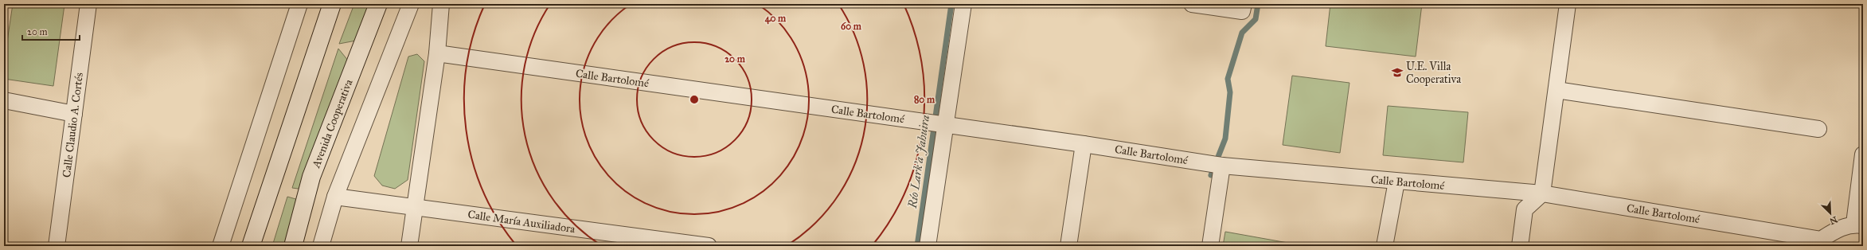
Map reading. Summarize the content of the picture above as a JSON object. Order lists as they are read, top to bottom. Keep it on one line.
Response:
{"streets":{"street":["Calle Bartolomé","Avenida Cooperativa","Calle Claudio A. Cortés","Calle María Auxiliadora"]},"water":["Río Lark’a Jahuira"],"places":{"school or university":["U.E. Villa Cooperativa"]},"scale_bar":"20 m","north":"bottom right","rings":["40 m","60 m","20 m","80 m"]}
